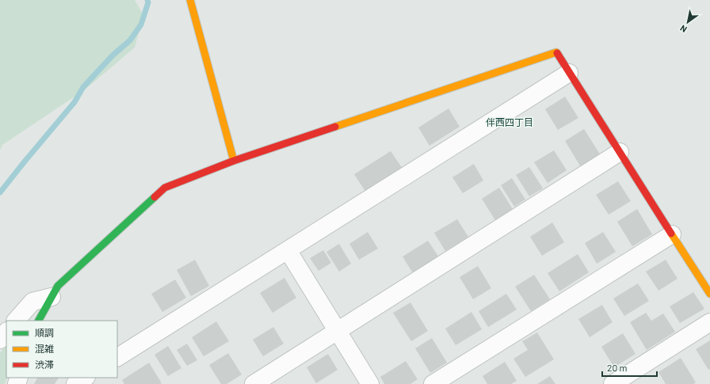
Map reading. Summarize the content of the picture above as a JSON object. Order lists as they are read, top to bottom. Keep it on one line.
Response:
{"districts":["伴西四丁目"],"legend":["順調","混雑","渋滞"],"scale_bar":"20 m","north":"bottom left"}
